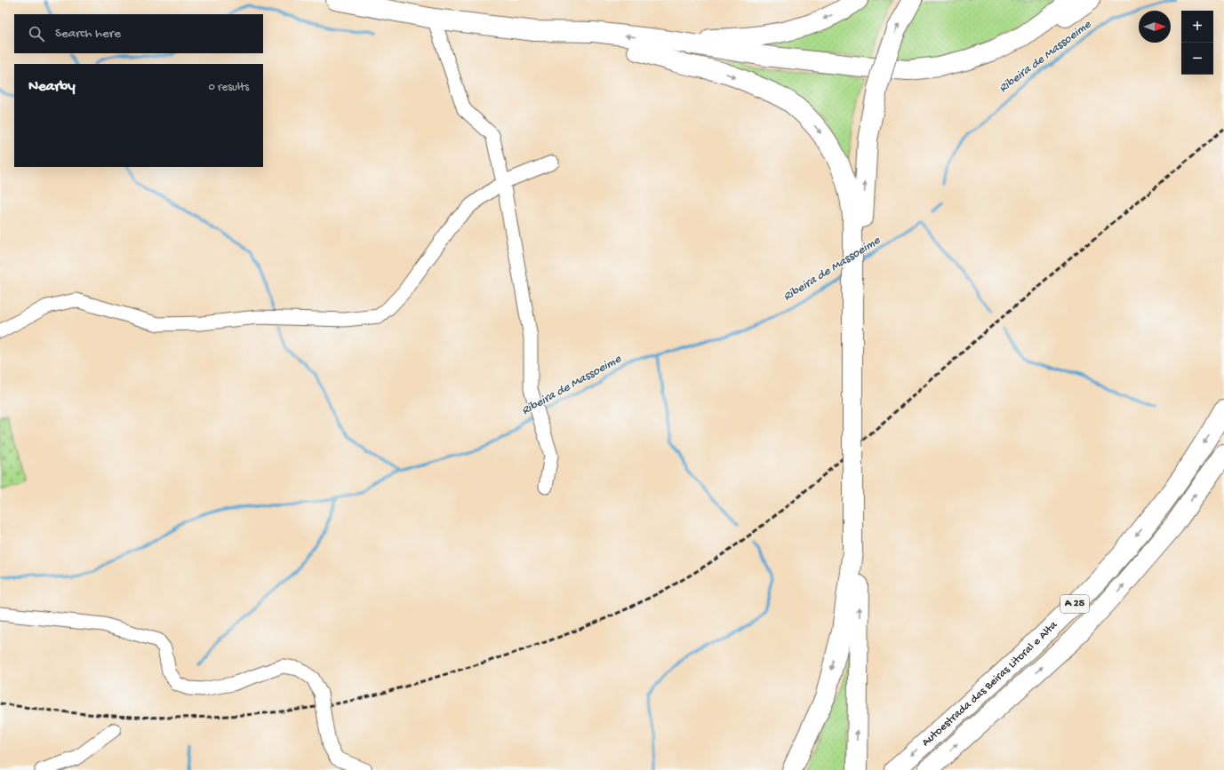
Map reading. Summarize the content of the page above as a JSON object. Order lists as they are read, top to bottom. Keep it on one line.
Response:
{"streets":{"highway":["A 25","Autoestrada das Beiras Litoral e Alta"]},"water":["Ribeira de Massoeime"],"north":"right","page":{"map_buttons":["+","−"],"search":"Search here","heading":["Nearby","0 results"]}}
